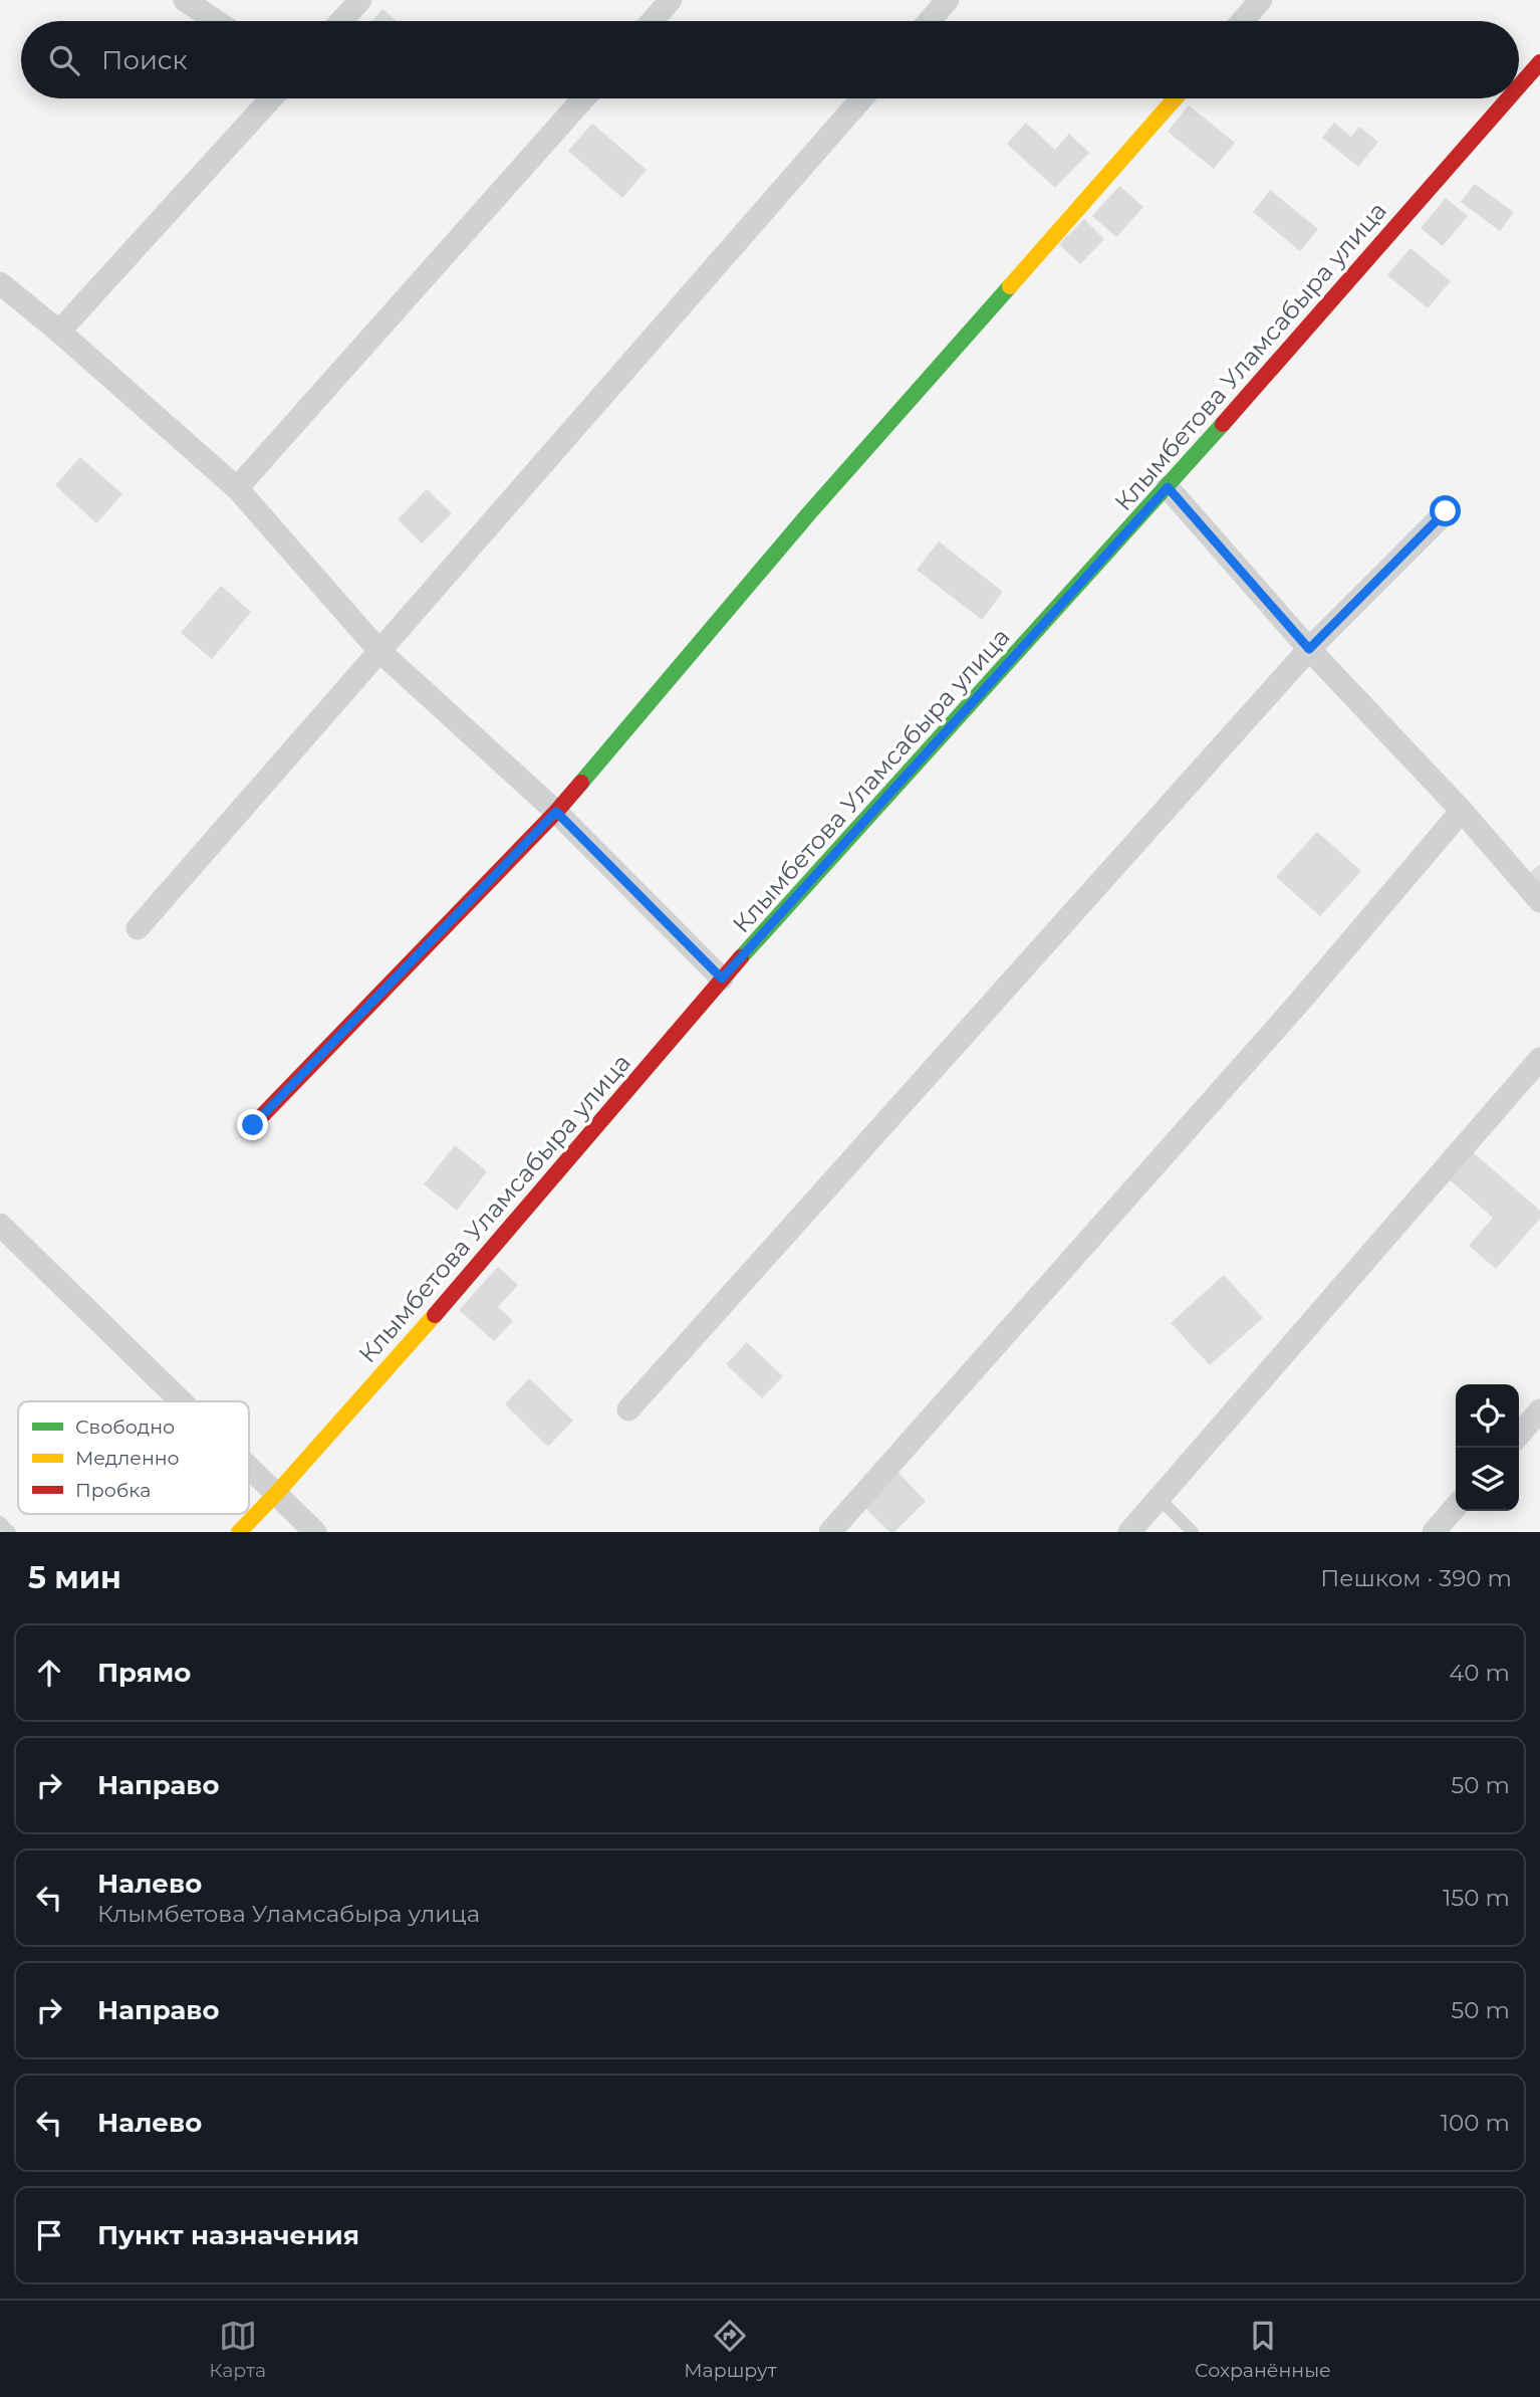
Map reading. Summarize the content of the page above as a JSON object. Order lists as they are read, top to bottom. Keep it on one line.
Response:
{"streets":{"street":["Клымбетова Уламсабыра улица"]},"legend":["Свободно","Медленно","Пробка"],"page":{"search":"Поиск","heading":["5 мин","Пешком · 390 m"],"list":[["Прямо","40 m"],["Направо","50 m"],["Налево","Клымбетова Уламсабыра улица","150 m"],["Направо","50 m"],["Налево","100 m"],"Пункт назначения"],"nav":["Карта","Маршрут","Сохранённые"]}}
